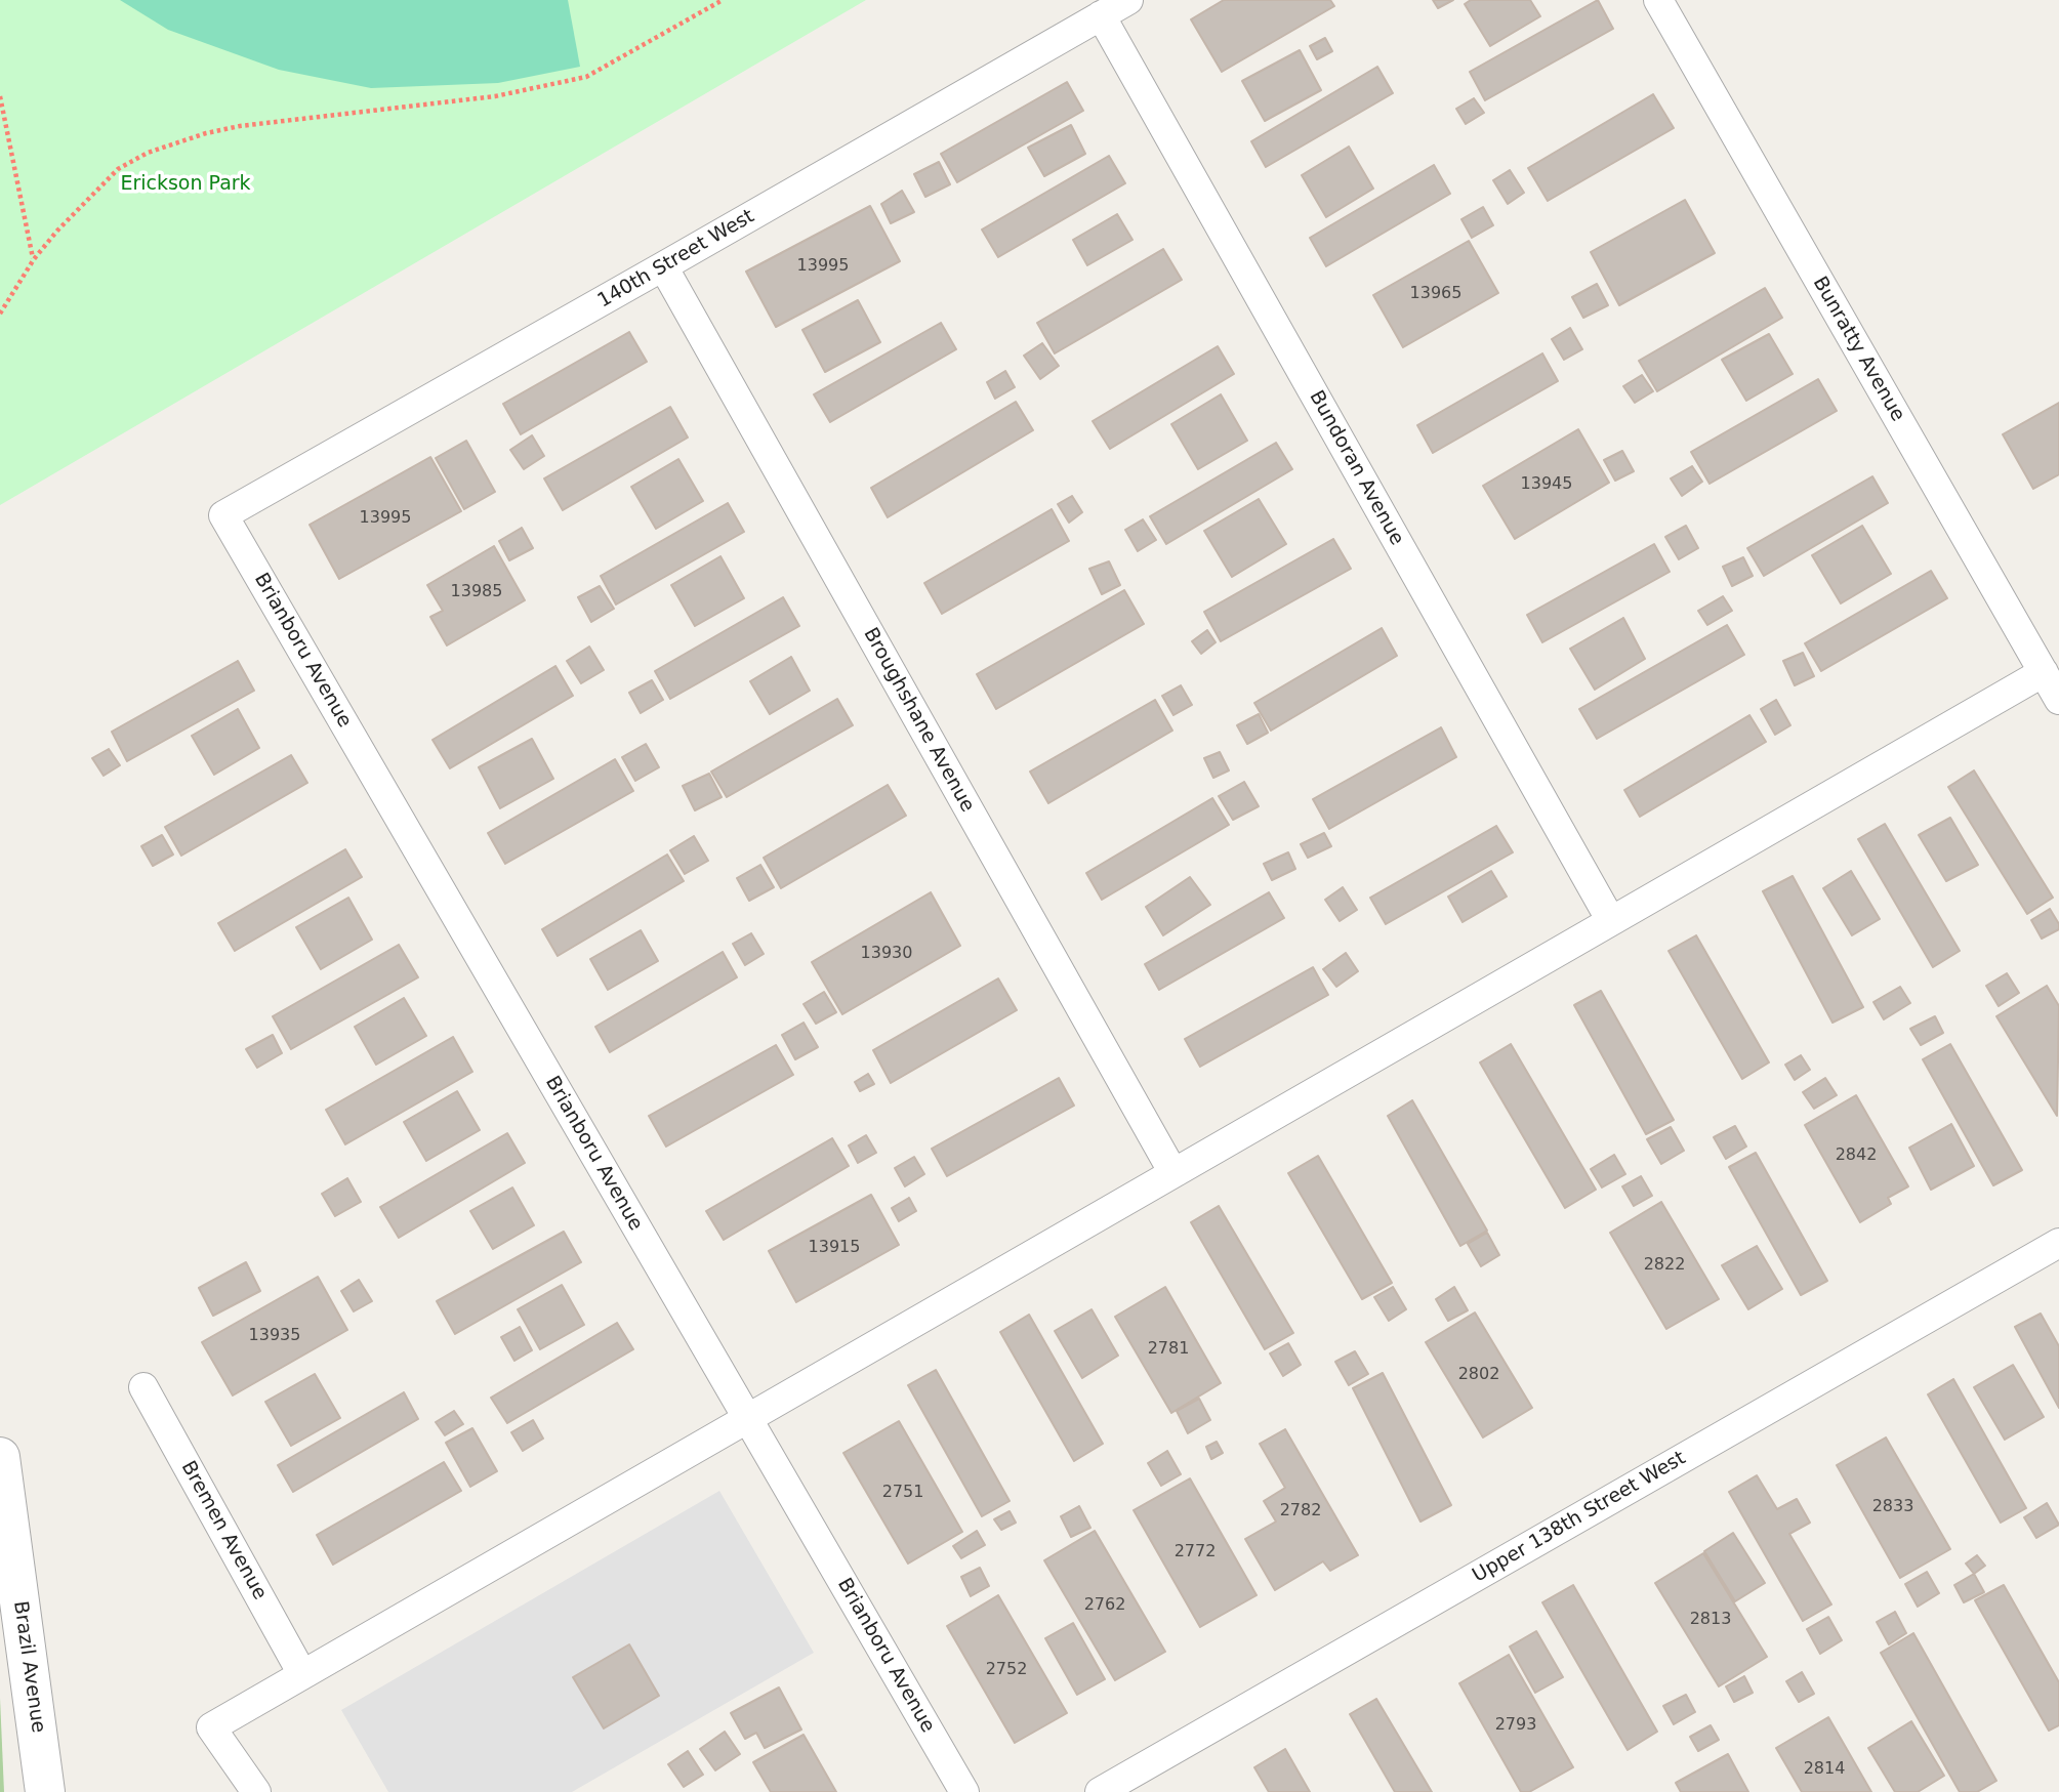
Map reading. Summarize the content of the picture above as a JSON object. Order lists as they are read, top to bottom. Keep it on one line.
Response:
{"streets":{"street":["Brazil Avenue"],"lane":["140th Street West","Bunratty Avenue","Bundoran Avenue","Brianboru Avenue","Broughshane Avenue","Upper 138th Street West","Bremen Avenue"]},"crossings":[["140th Street West","Bundoran Avenue"],["140th Street West","Brianboru Avenue"],["140th Street West","Broughshane Avenue"]],"parks":["Erickson Park"],"house_numbers":["13995","13965","13945","13995","13985","13930","2842","13915","2822","13935","2781","2802","2751","2833","2782","2772","2762","2813","2752","2793","2814"]}
